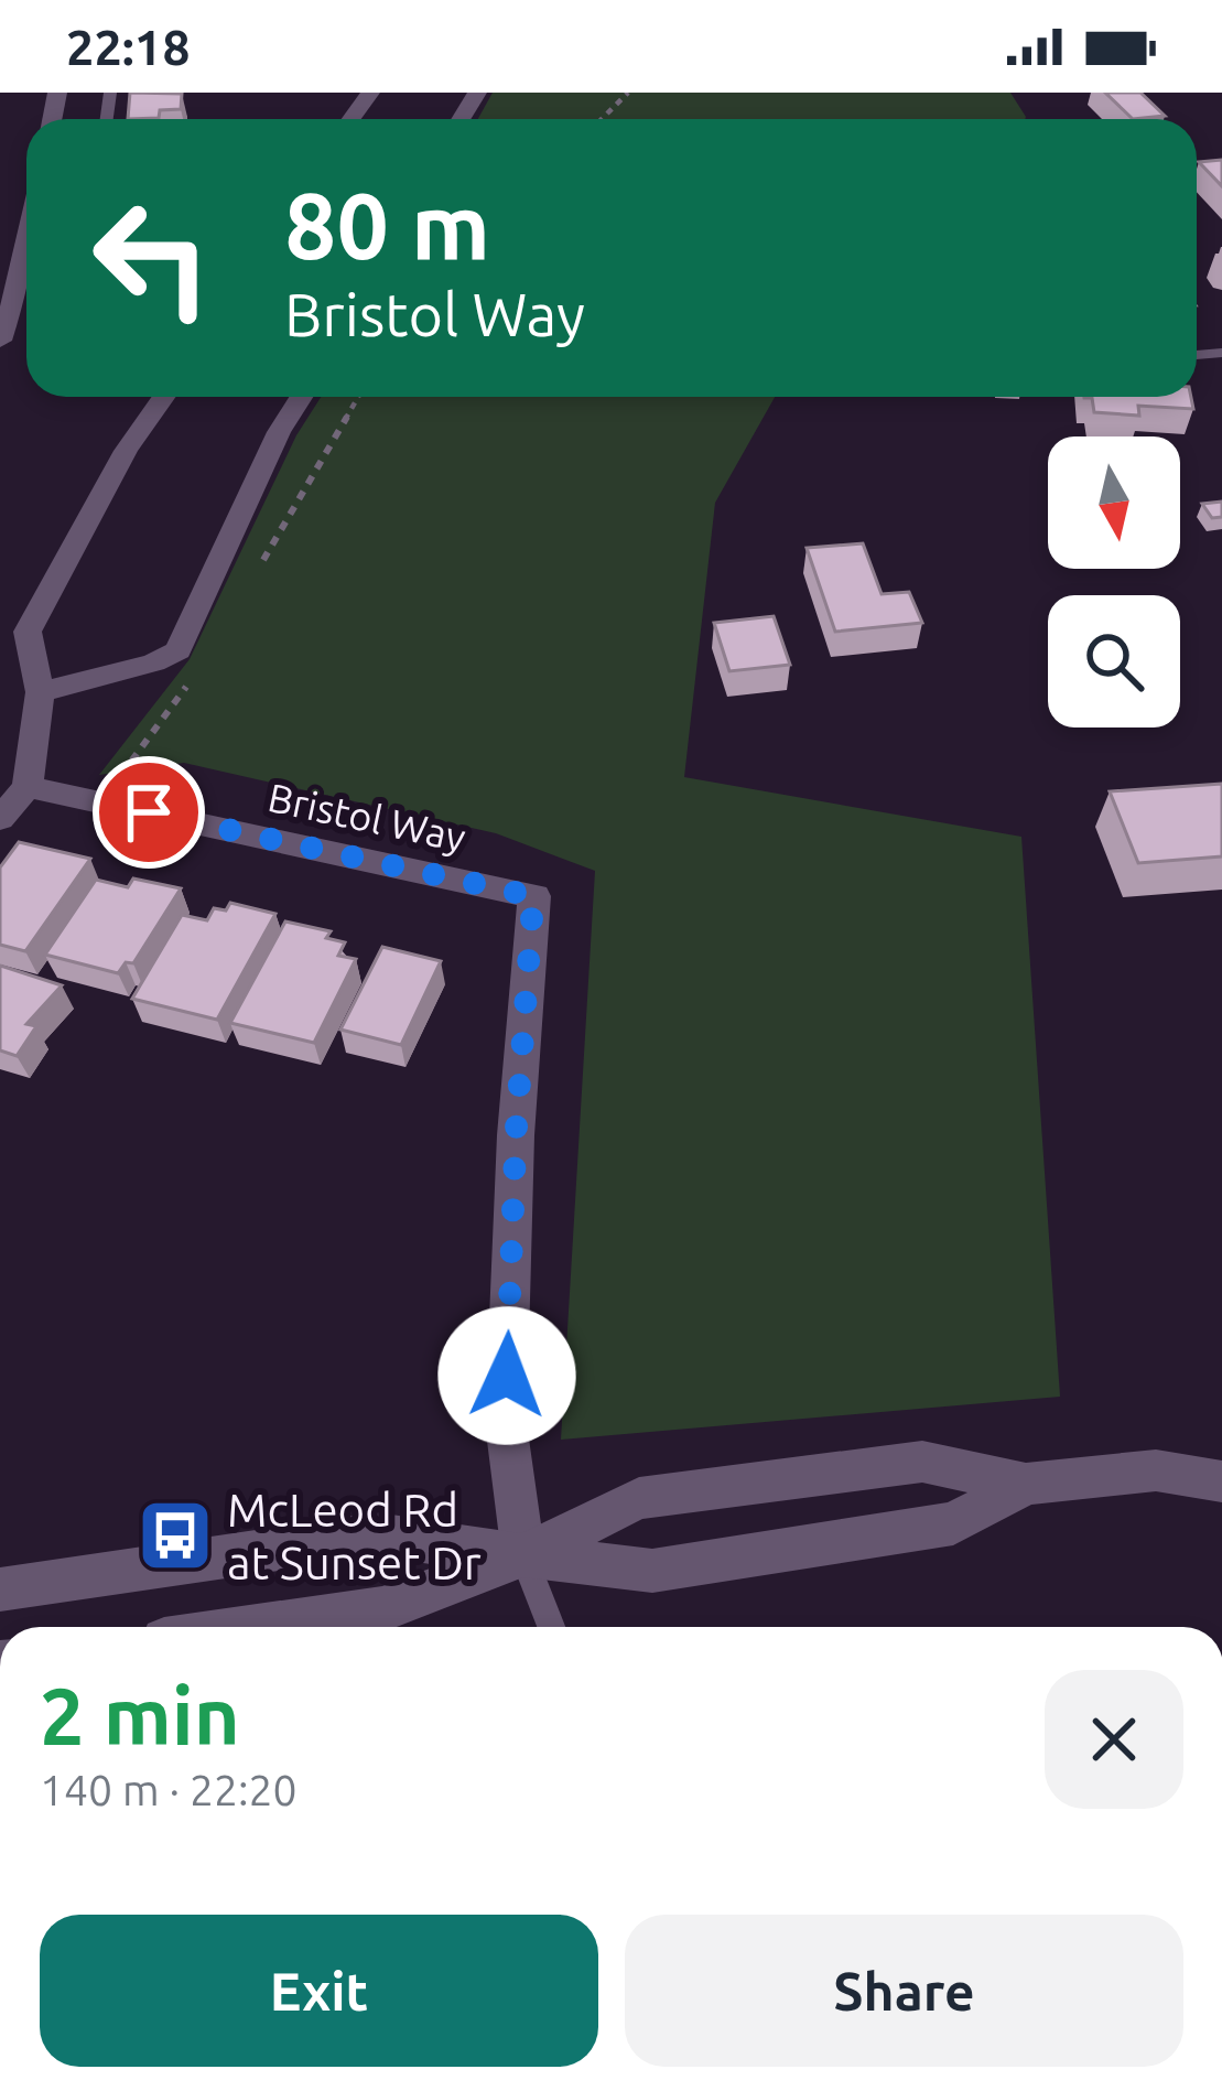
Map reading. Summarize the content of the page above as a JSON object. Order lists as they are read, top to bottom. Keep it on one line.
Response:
{"streets":{"street":["Bristol Way"]},"places":{"bus stop":["McLeod Rd at Sunset Dr"]},"north":"bottom","page":{"status":"22:18","turn":["80 m","Bristol Way"],"heading":["2 min","140 m · 22:20"],"buttons":["Exit","Share"]}}
